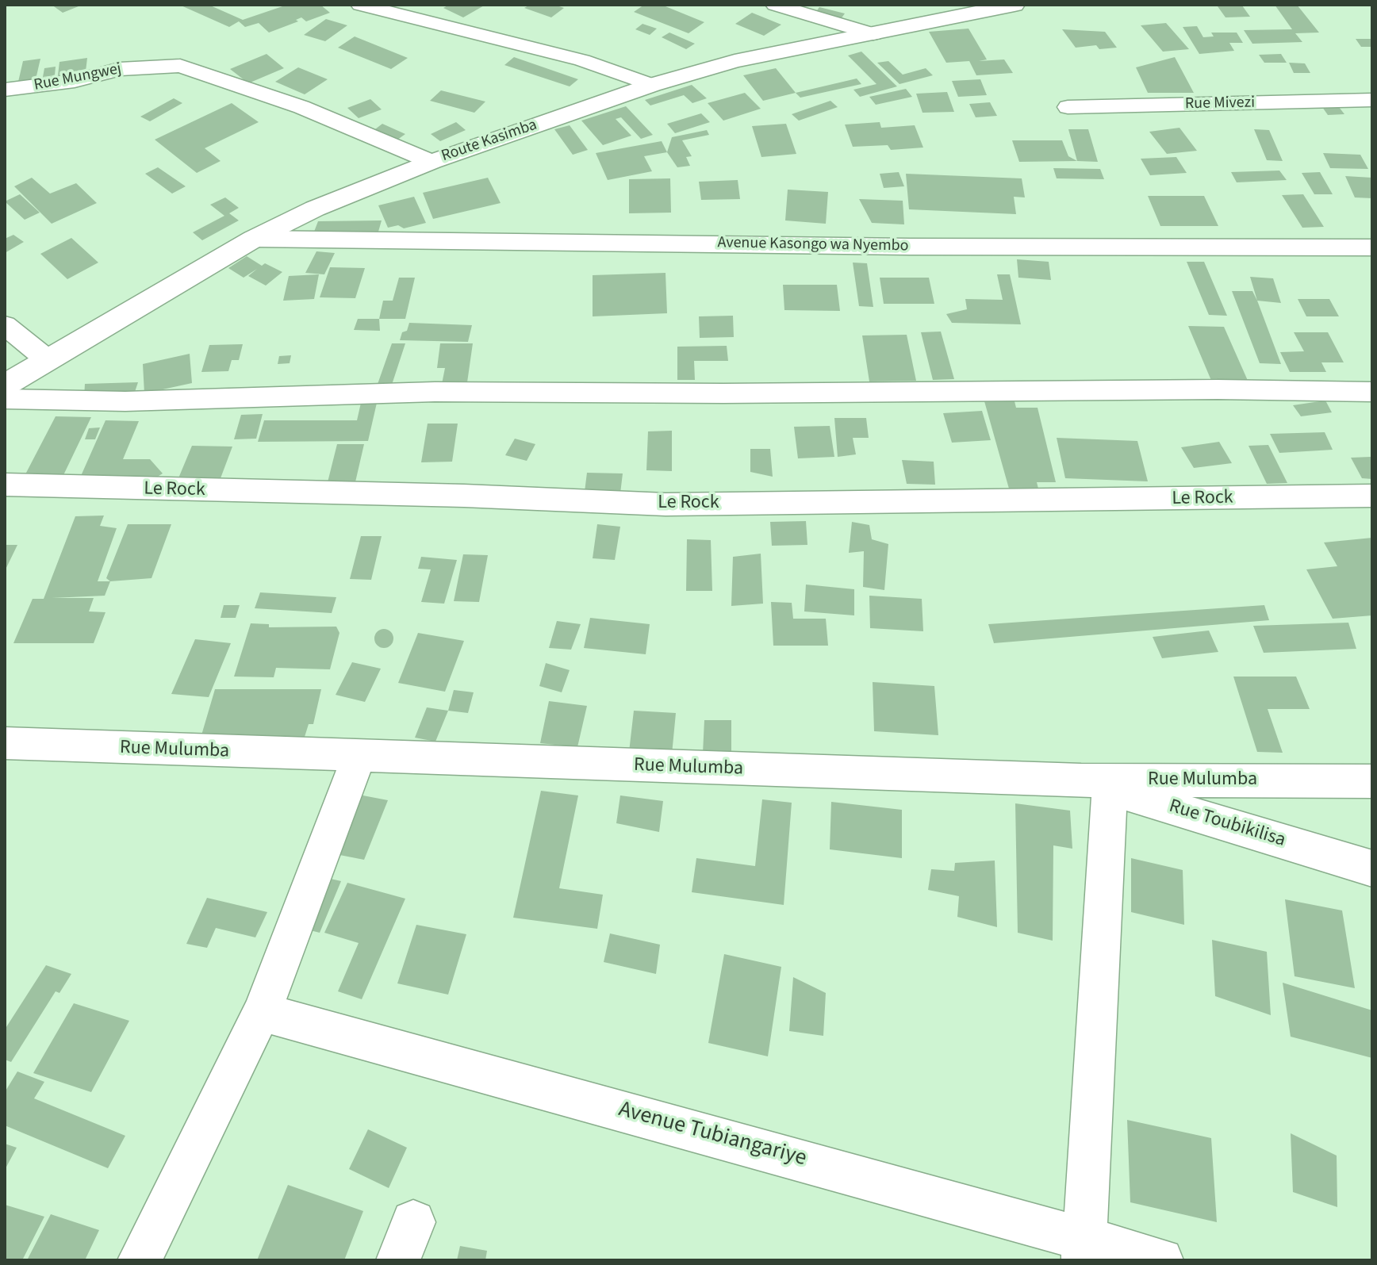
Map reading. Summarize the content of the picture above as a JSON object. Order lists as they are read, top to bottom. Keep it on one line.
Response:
{"streets":{"street":["Rue Mungwej","Rue Mivezi","Route Kasimba","Avenue Kasongo wa Nyembo","Le Rock","Rue Mulumba","Rue Toubikilisa","Avenue Tubiangariye"]},"crossings":[["Rue Mungwej","Route Kasimba"],["Route Kasimba","Avenue Kasongo wa Nyembo"],["Rue Mulumba","Rue Toubikilisa"]]}
